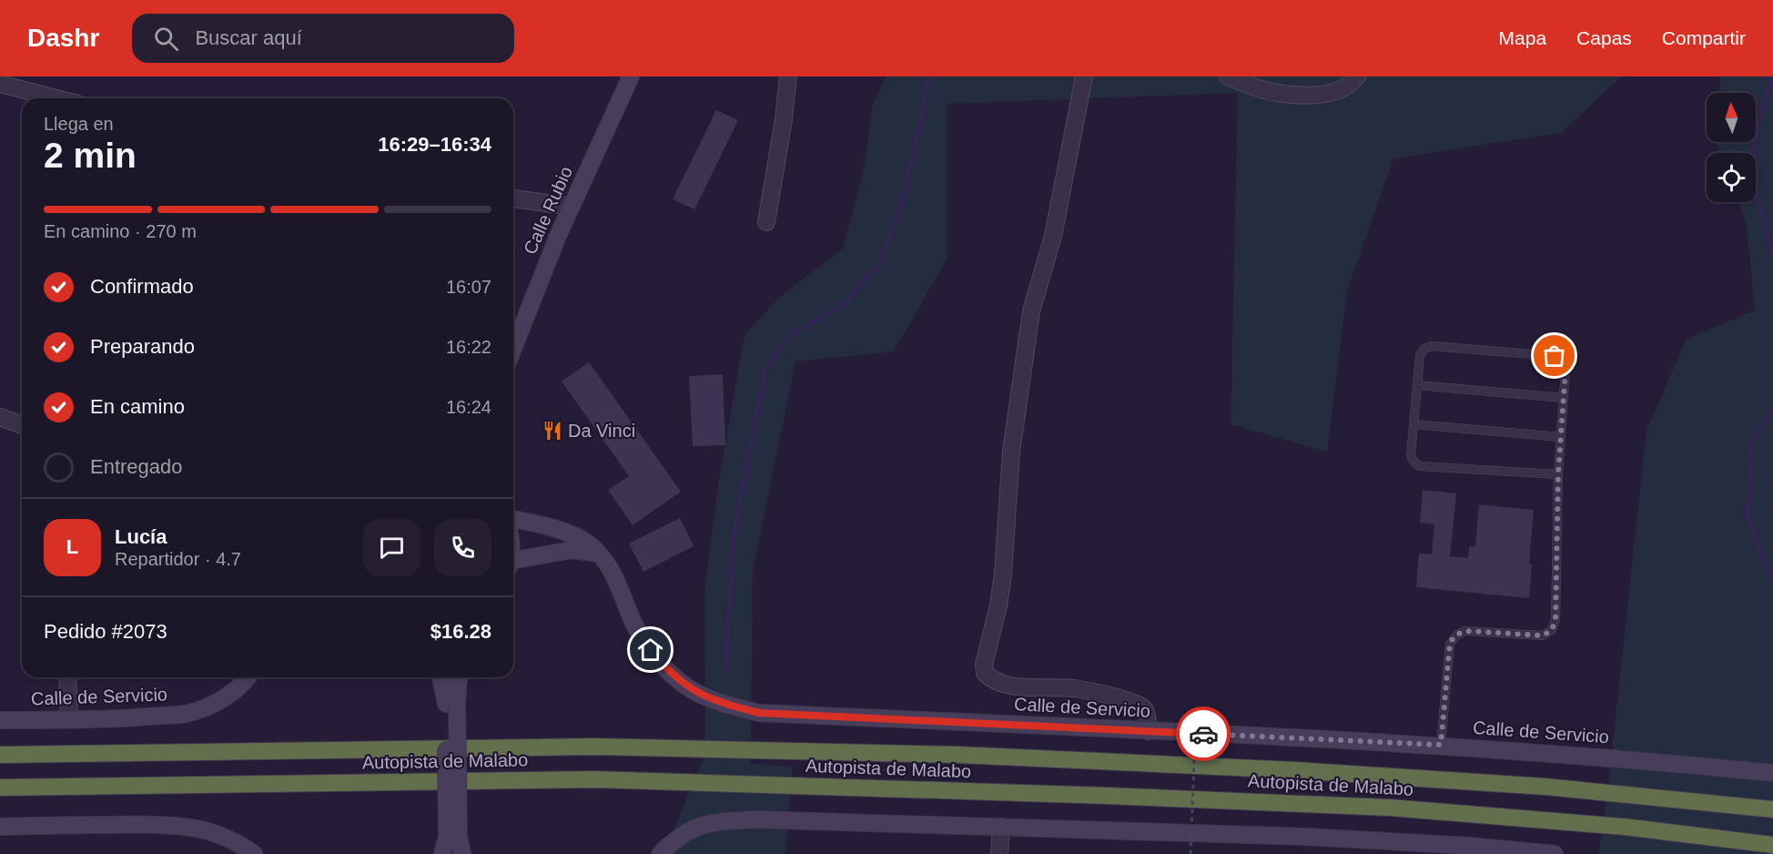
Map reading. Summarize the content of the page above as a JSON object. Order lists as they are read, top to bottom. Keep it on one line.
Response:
{"streets":{"highway":["Autopista de Malabo"],"street":["Calle Rubio","Calle de Servicio"]},"places":{"restaurant":["Da Vinci"]},"north":"top","page":{"header":"Dashr","search":"Buscar aquí","nav":["Mapa","Capas","Compartir"],"heading":["2 min","Llega en","16:29–16:34"],"panel":["Lucía","Repartidor · 4.7","Pedido #2073","$16.28"],"bar":"En camino · 270 m","list":[["Confirmado","16:07"],["Preparando","16:22"],["En camino","16:24"],"Entregado"],"round":"L"}}
